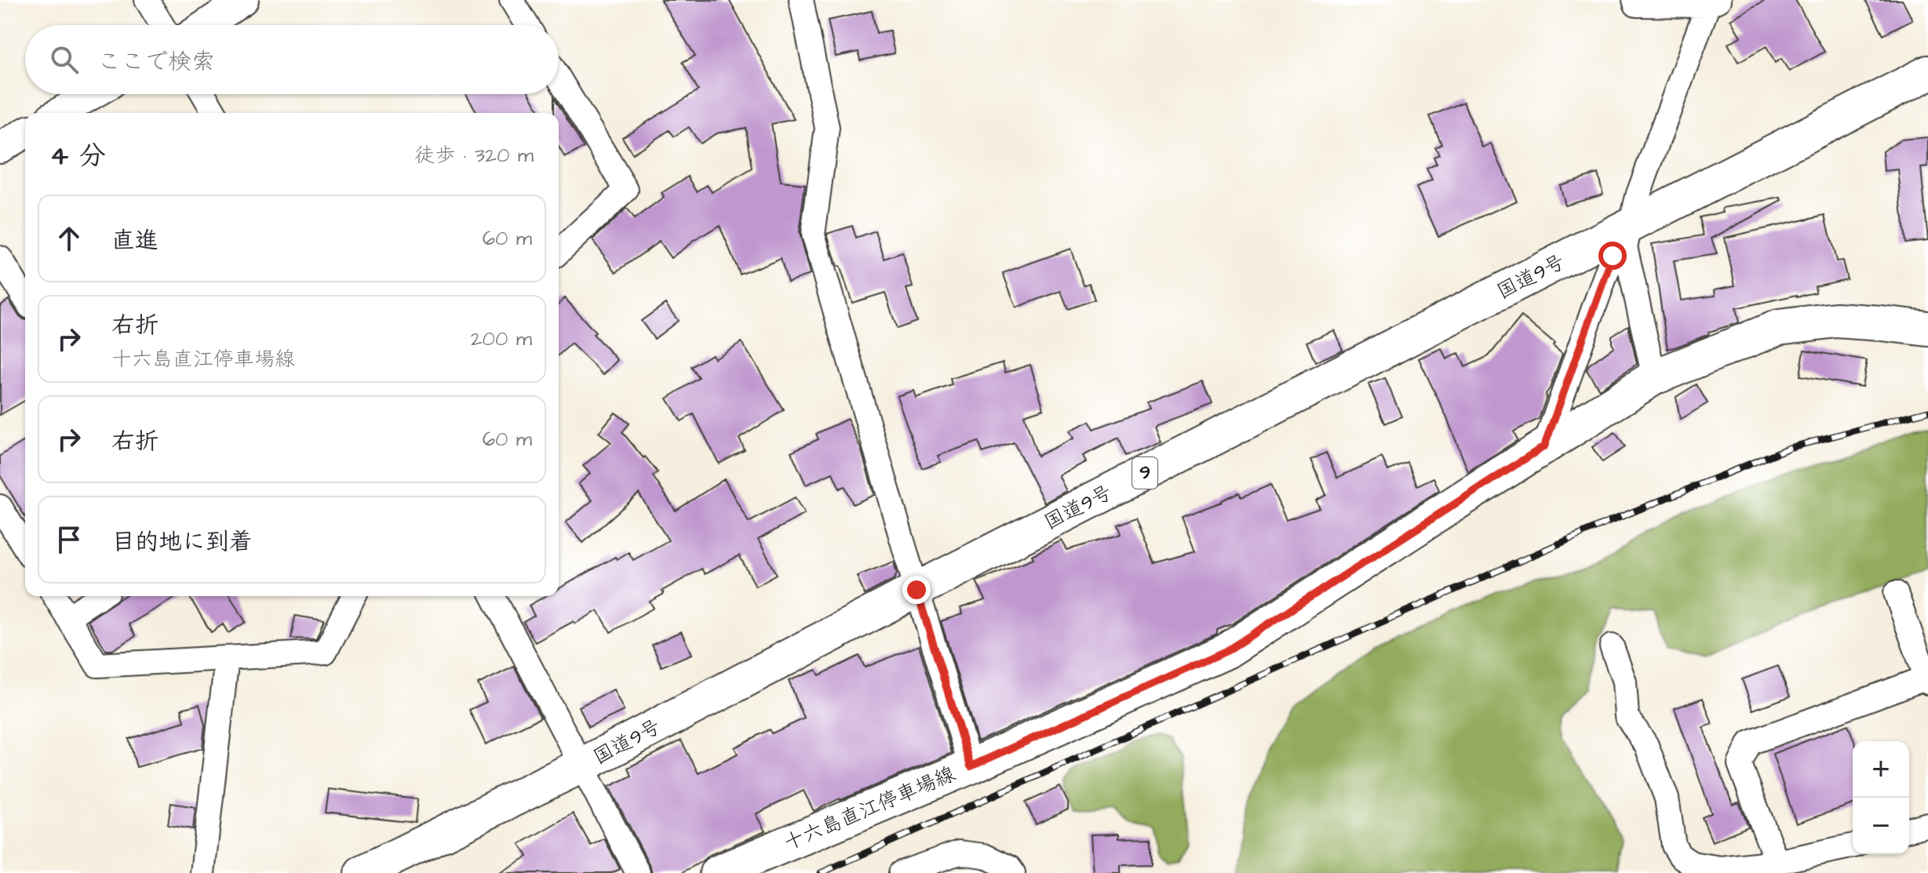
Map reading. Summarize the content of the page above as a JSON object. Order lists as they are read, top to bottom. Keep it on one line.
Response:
{"streets":{"main road":["国道9号","9","十六島直江停車場線"]},"page":{"search":"ここで検索","heading":["4 分","徒歩 · 320 m"],"list":[["直進","60 m"],["右折","十六島直江停車場線","200 m"],["右折","60 m"],"目的地に到着"],"map_buttons":["+","−"]}}
